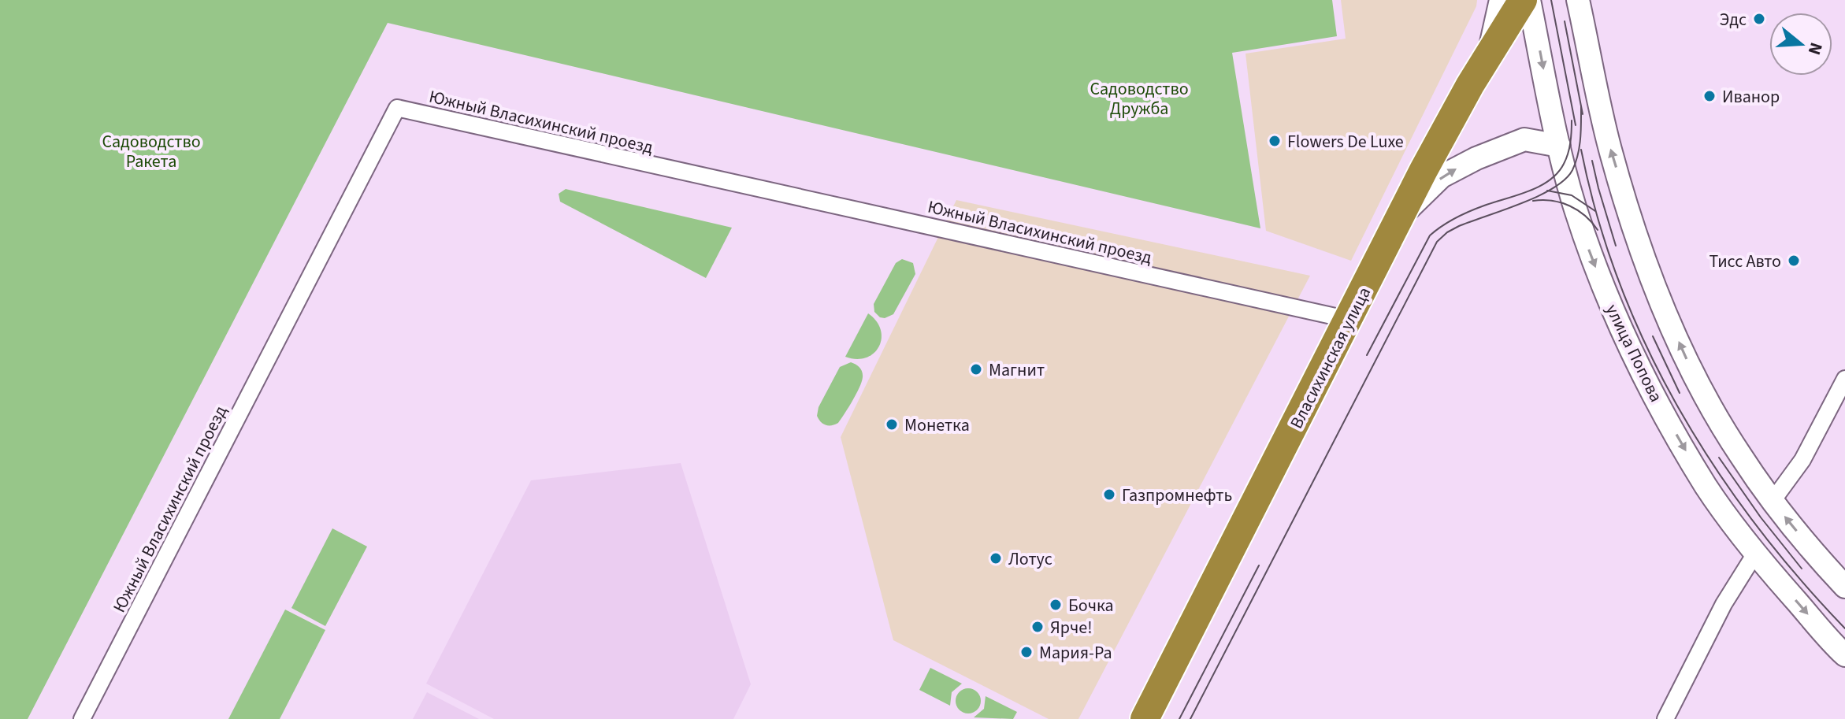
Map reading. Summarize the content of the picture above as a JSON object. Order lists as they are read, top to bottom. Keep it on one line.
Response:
{"streets":{"highway":["Власихинская улица"],"main road":["улица Попова"],"street":["Южный Власихинский проезд"]},"crossings":[["Южный Власихинский проезд","Власихинская улица"]],"parks":["Садоводство Дружба","Садоводство Ракета"],"places":["Эдс","Иванор","Flowers De Luxe","Тисс Авто","Магнит","Монетка","Газпромнефть","Лотус","Бочка","Ярче!","Мария-Ра"],"north":"right"}
